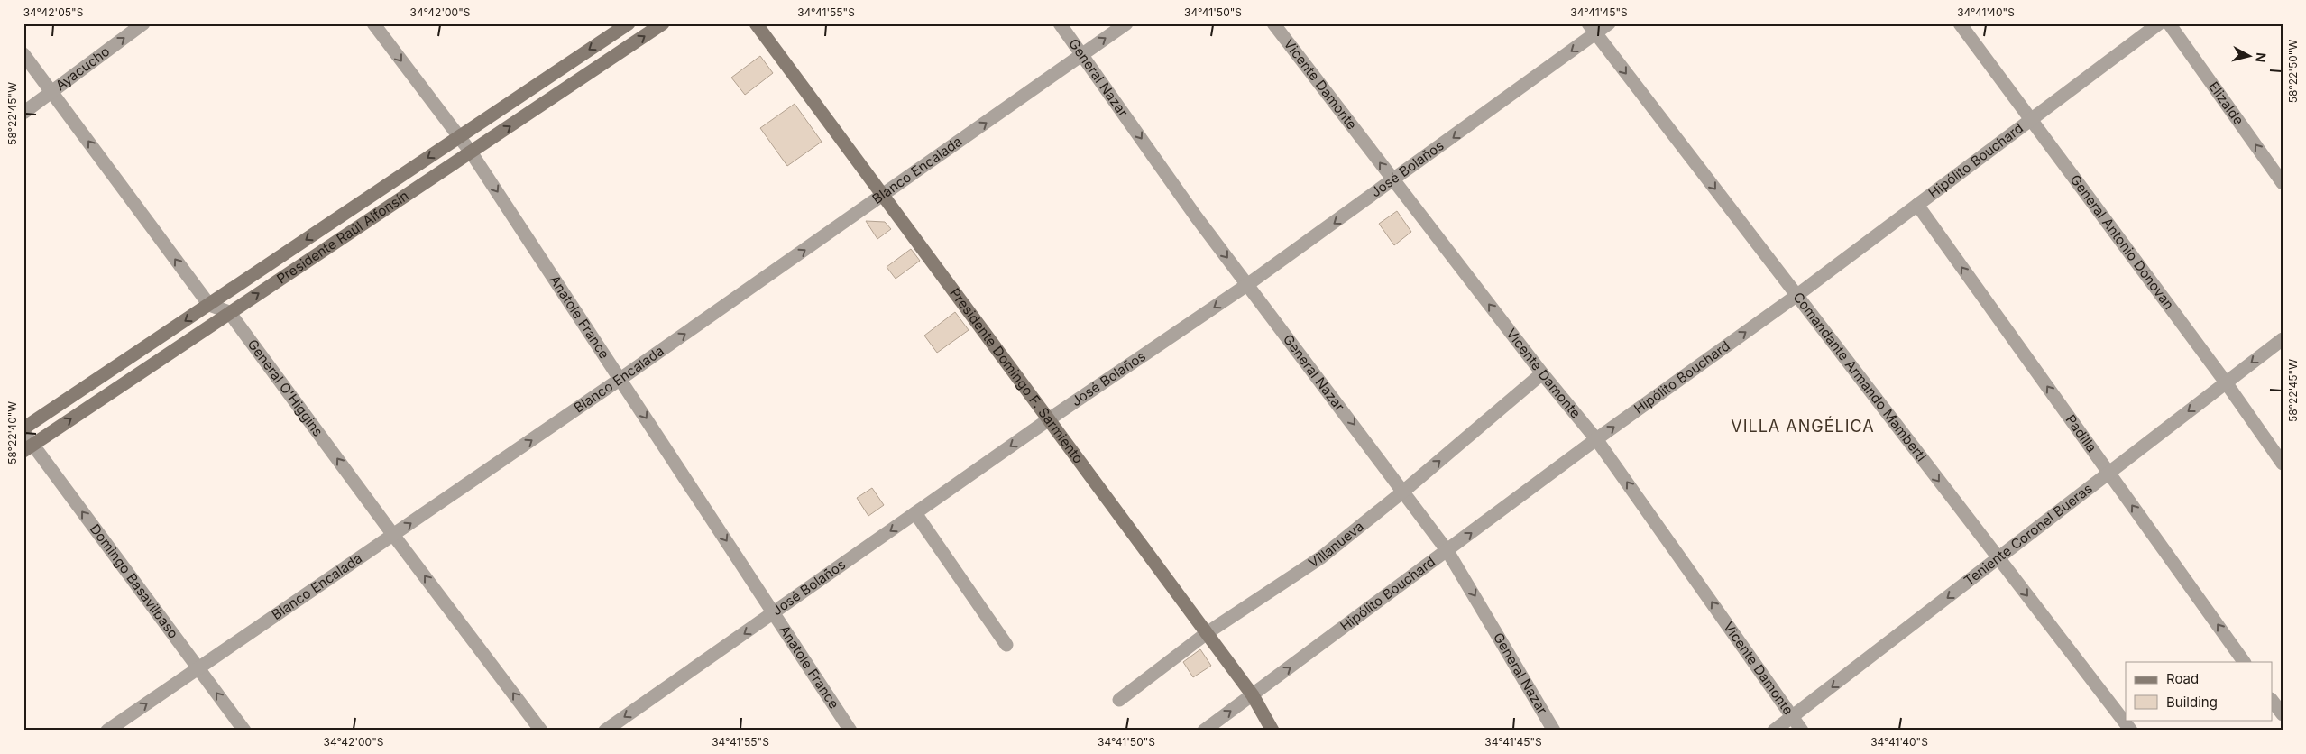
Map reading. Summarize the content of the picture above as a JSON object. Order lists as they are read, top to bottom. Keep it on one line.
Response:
{"streets":{"main road":["Presidente Raúl Alfonsín","Presidente Domingo F. Sarmiento"],"street":["Ayacucho","General Nazar","Vicente Damonte","Elizalde","Hipólito Bouchard","Blanco Encalada","José Bolaños","General Antonio Dónovan","Anatole France","Comandante Armando Mamberti","General O'Higgins","Padilla","Teniente Coronel Bueras","Villanueva","Domingo Basavilbaso"]},"crossings":[["General Nazar","Hipólito Bouchard"],["General Nazar","Blanco Encalada"],["General Nazar","José Bolaños"],["General Nazar","Villanueva"],["Vicente Damonte","Hipólito Bouchard"],["Vicente Damonte","José Bolaños"],["Vicente Damonte","Teniente Coronel Bueras"],["Vicente Damonte","Villanueva"],["Hipólito Bouchard","General Antonio Dónovan"],["Hipólito Bouchard","Presidente Domingo F. Sarmiento"],["Hipólito Bouchard","Comandante Armando Mamberti"],["Hipólito Bouchard","Padilla"],["Blanco Encalada","Anatole France"],["Blanco Encalada","Presidente Domingo F. Sarmiento"],["Blanco Encalada","General O'Higgins"],["Blanco Encalada","Domingo Basavilbaso"],["José Bolaños","Anatole France"],["José Bolaños","Presidente Domingo F. Sarmiento"],["José Bolaños","Comandante Armando Mamberti"],["Presidente Raúl Alfonsín","Anatole France"],["Presidente Raúl Alfonsín","General O'Higgins"],["Presidente Raúl Alfonsín","Domingo Basavilbaso"],["General Antonio Dónovan","Teniente Coronel Bueras"],["Presidente Domingo F. Sarmiento","Villanueva"],["Comandante Armando Mamberti","Teniente Coronel Bueras"],["Padilla","Teniente Coronel Bueras"]],"one_way":["Ayacucho","General Nazar","Vicente Damonte","Elizalde","Hipólito Bouchard","Blanco Encalada","José Bolaños","Anatole France","Comandante Armando Mamberti","General O'Higgins","Padilla","Teniente Coronel Bueras","Domingo Basavilbaso"],"districts":["VILLA ANGÉLICA"],"legend":["Road","Building"],"north":"right","coordinates":["34°42'05\"S","34°42'00\"S","34°41'55\"S","34°41'50\"S","34°41'45\"S","34°41'40\"S","58°22'50\"W","58°22'45\"W","58°22'40\"W"]}
